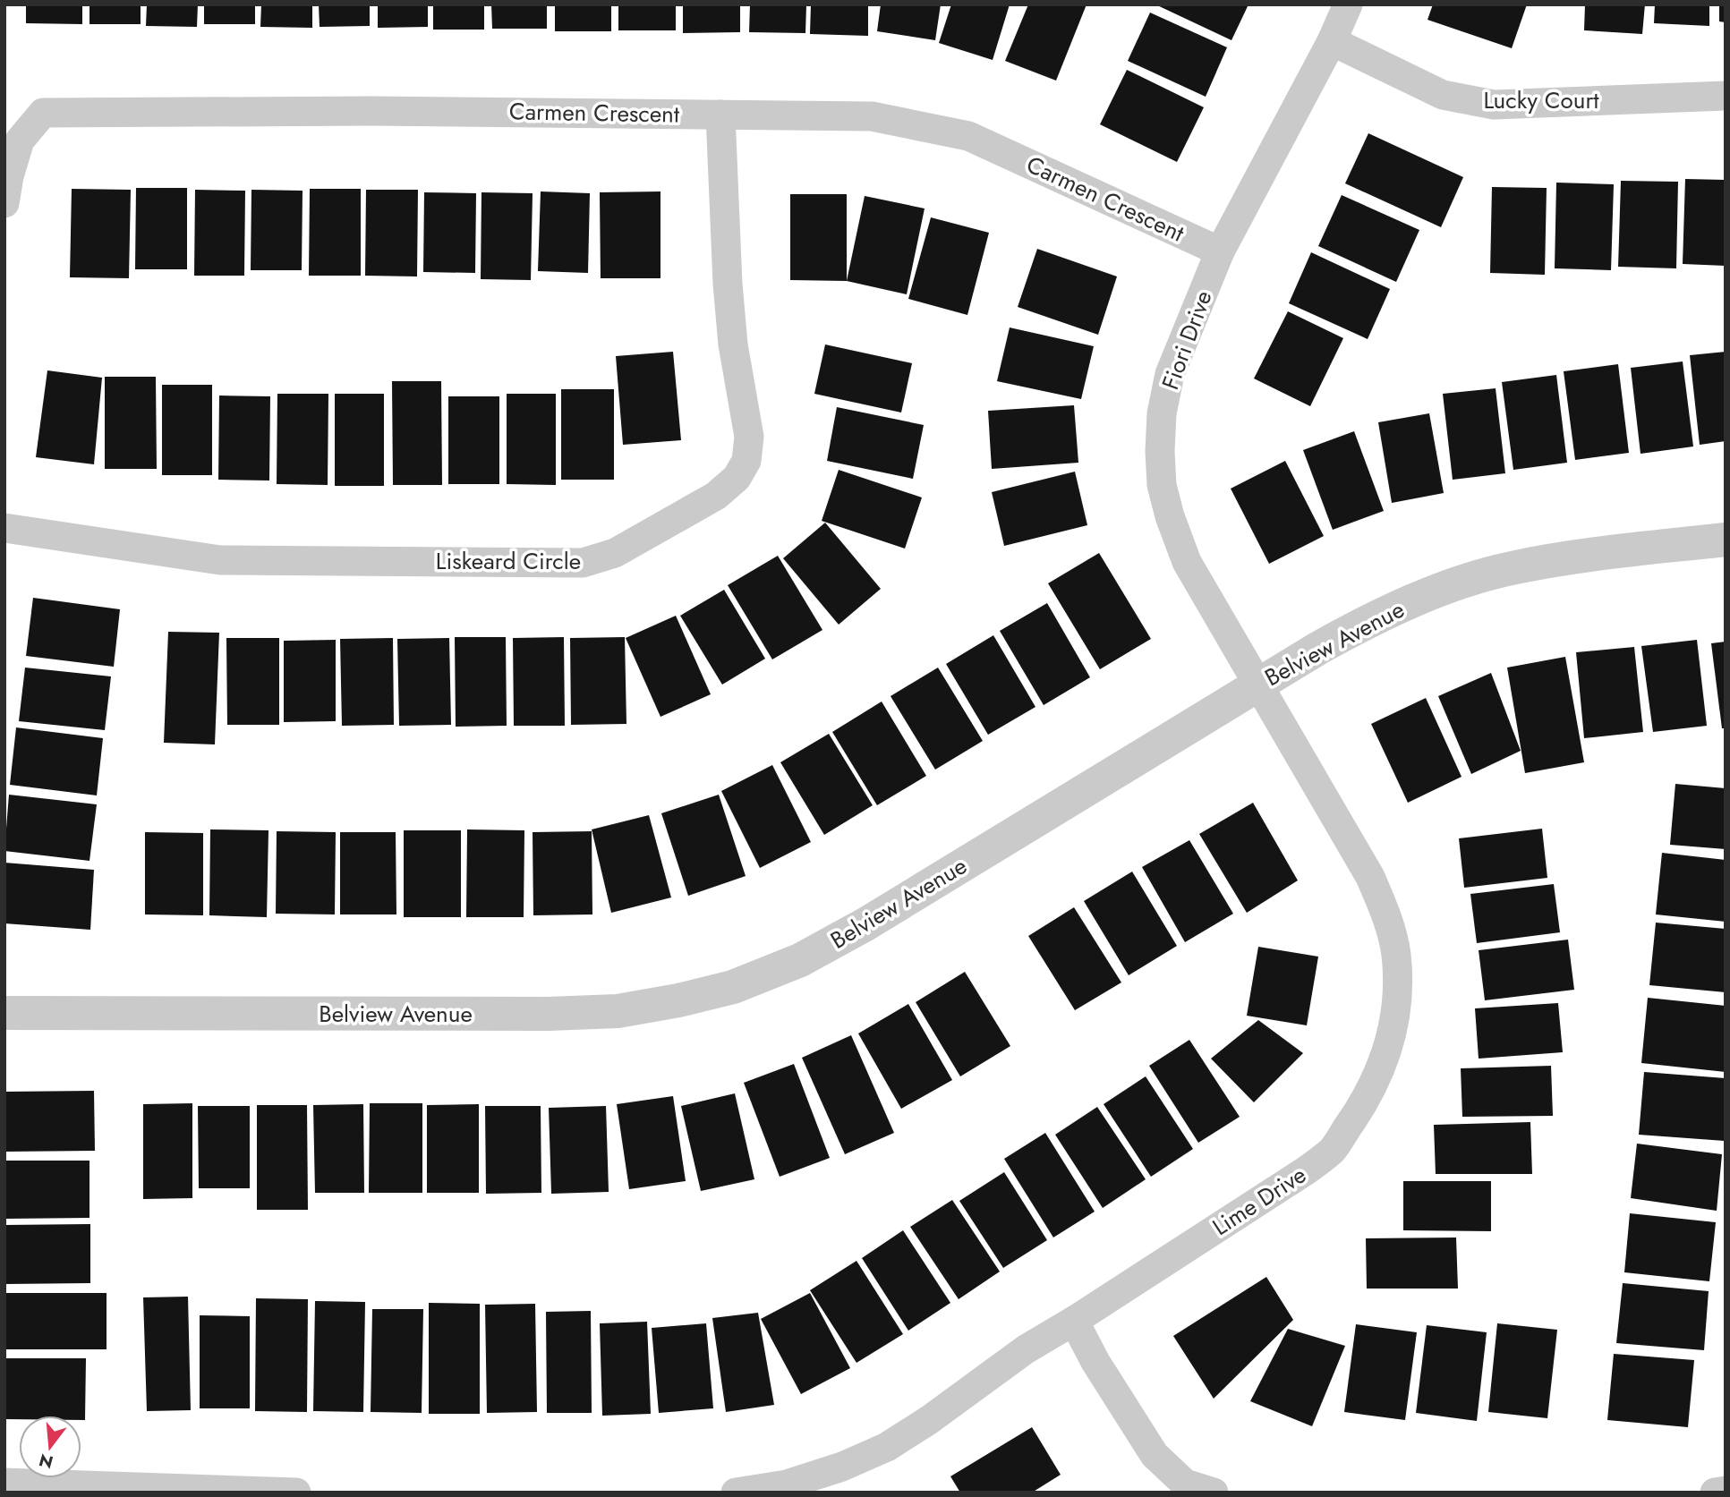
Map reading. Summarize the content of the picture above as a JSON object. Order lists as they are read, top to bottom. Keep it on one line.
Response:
{"streets":{"street":["Lucky Court","Carmen Crescent","Fiori Drive","Liskeard Circle","Belview Avenue","Lime Drive"]},"crossings":[["Lucky Court","Fiori Drive"],["Carmen Crescent","Fiori Drive"],["Carmen Crescent","Liskeard Circle"],["Fiori Drive","Belview Avenue"],["Fiori Drive","Lime Drive"],["Belview Avenue","Lime Drive"]],"north":"bottom"}
